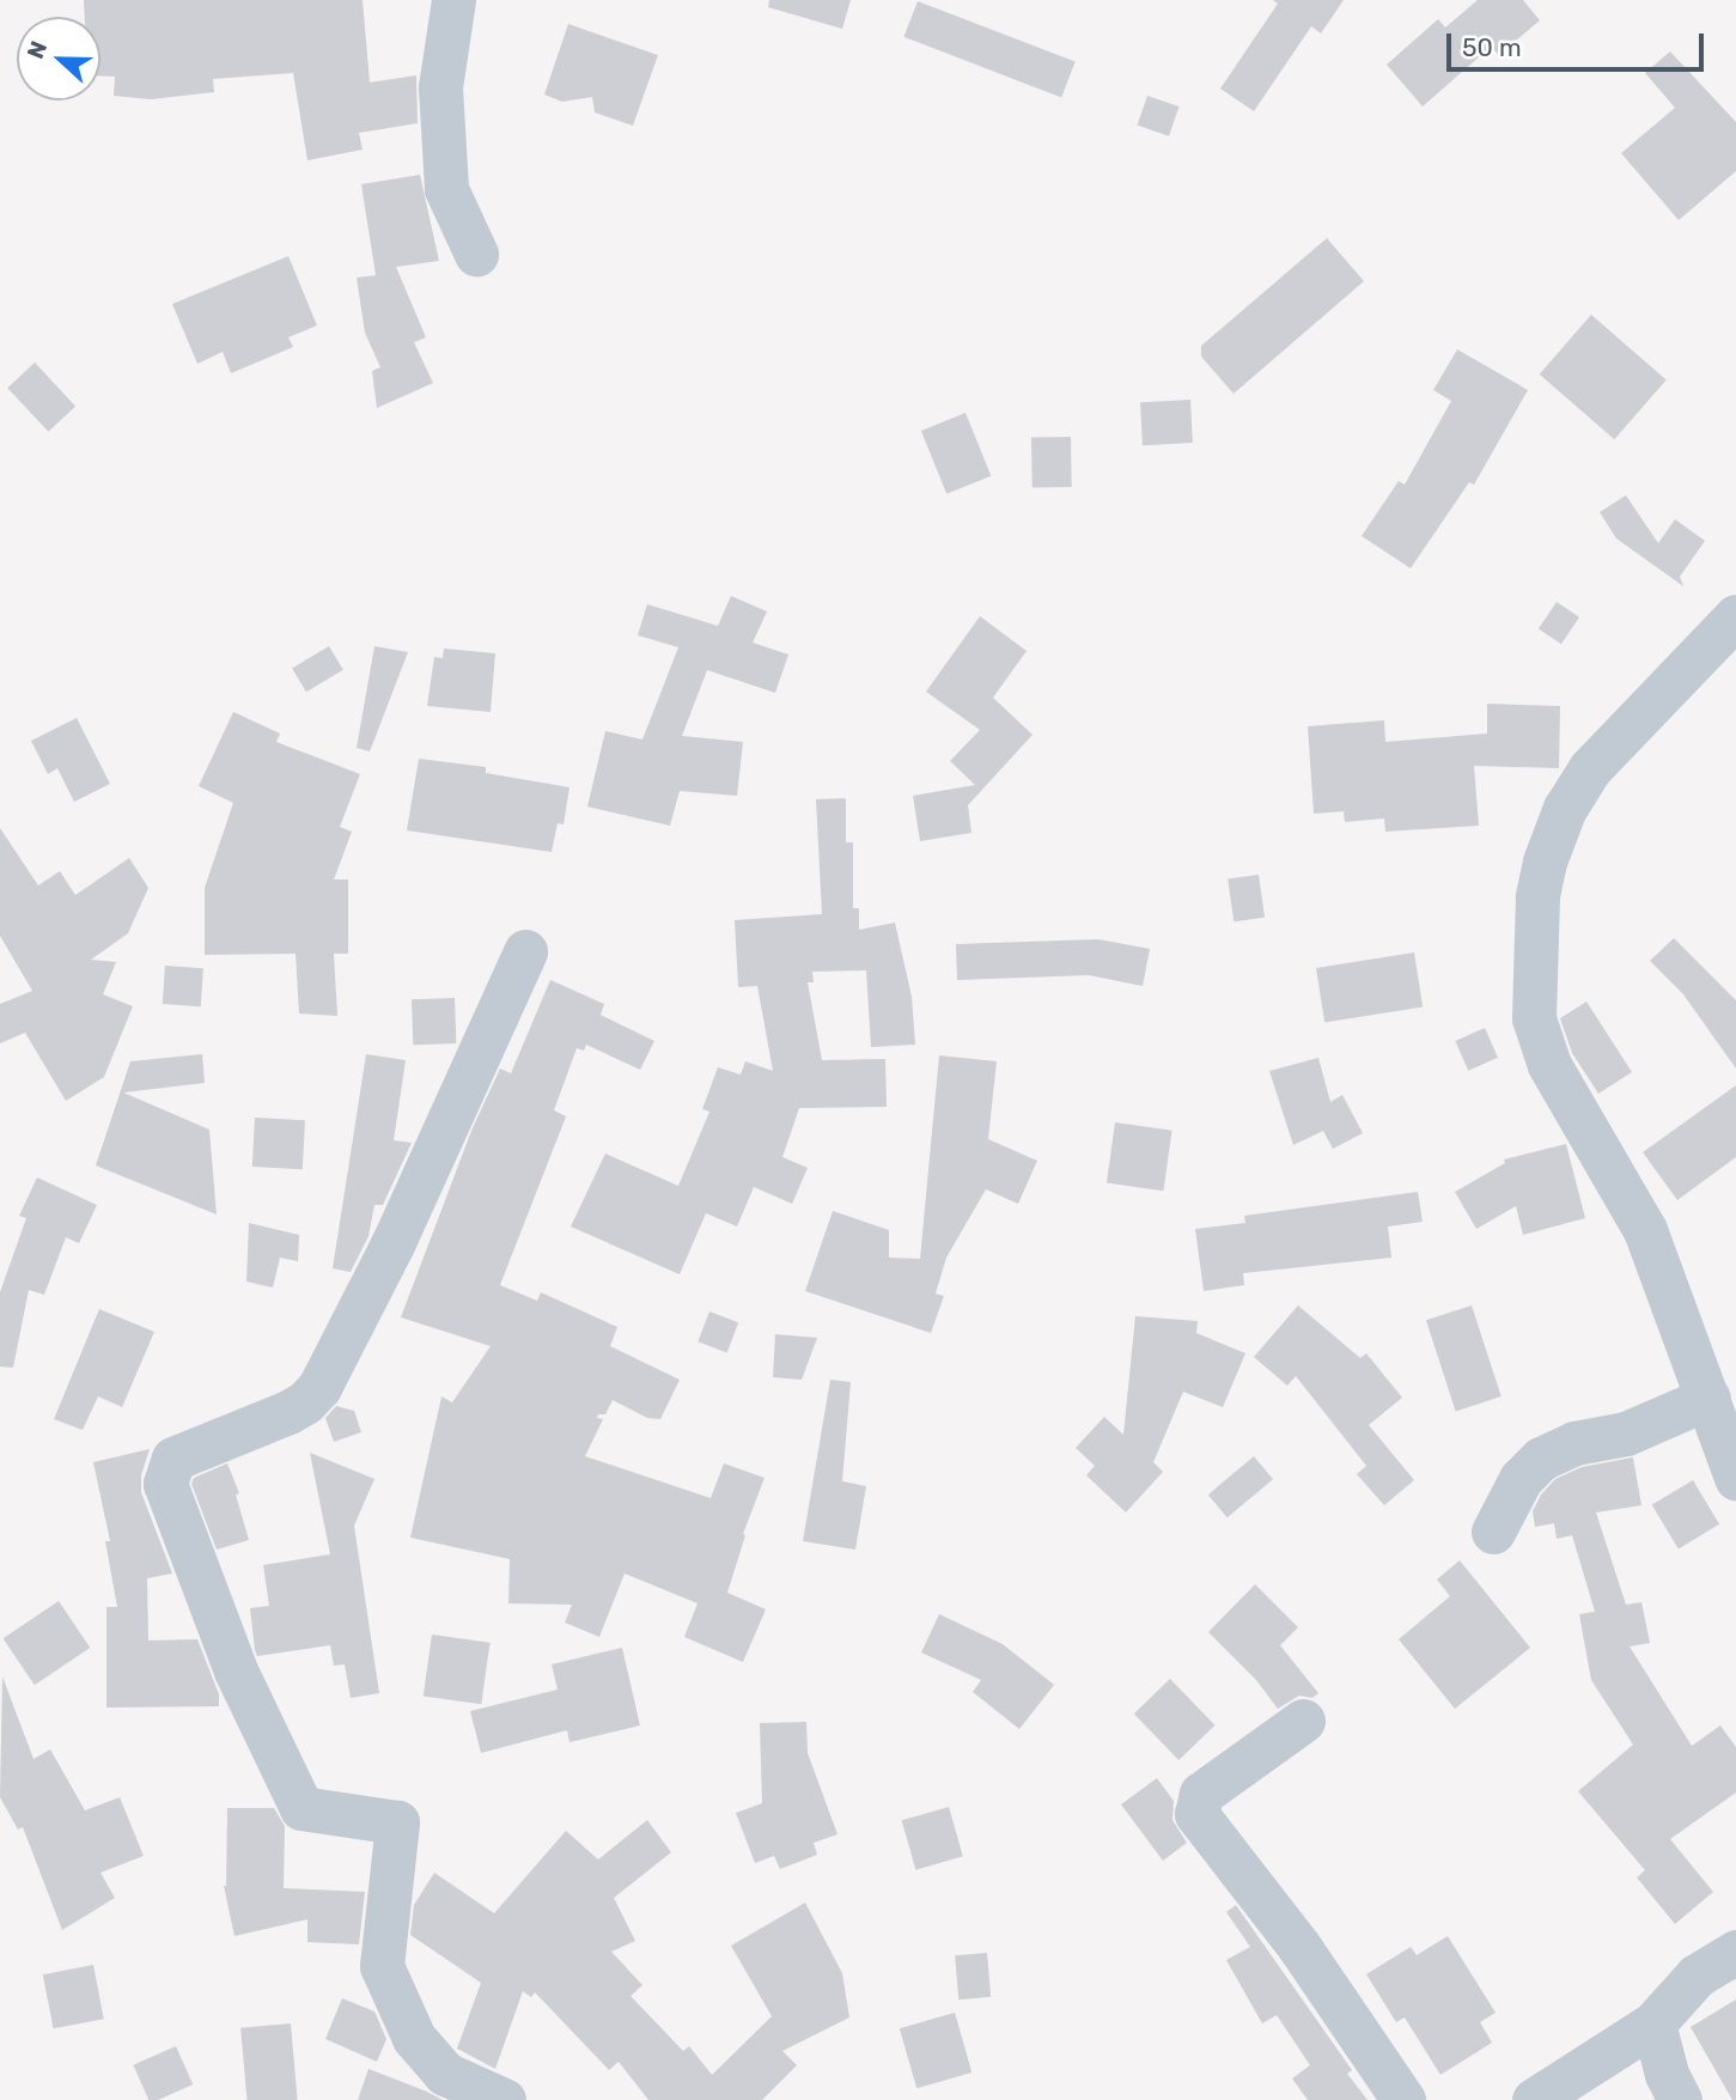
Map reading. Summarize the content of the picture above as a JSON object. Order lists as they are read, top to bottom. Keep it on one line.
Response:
{"scale_bar":"50 m","north":"left"}
